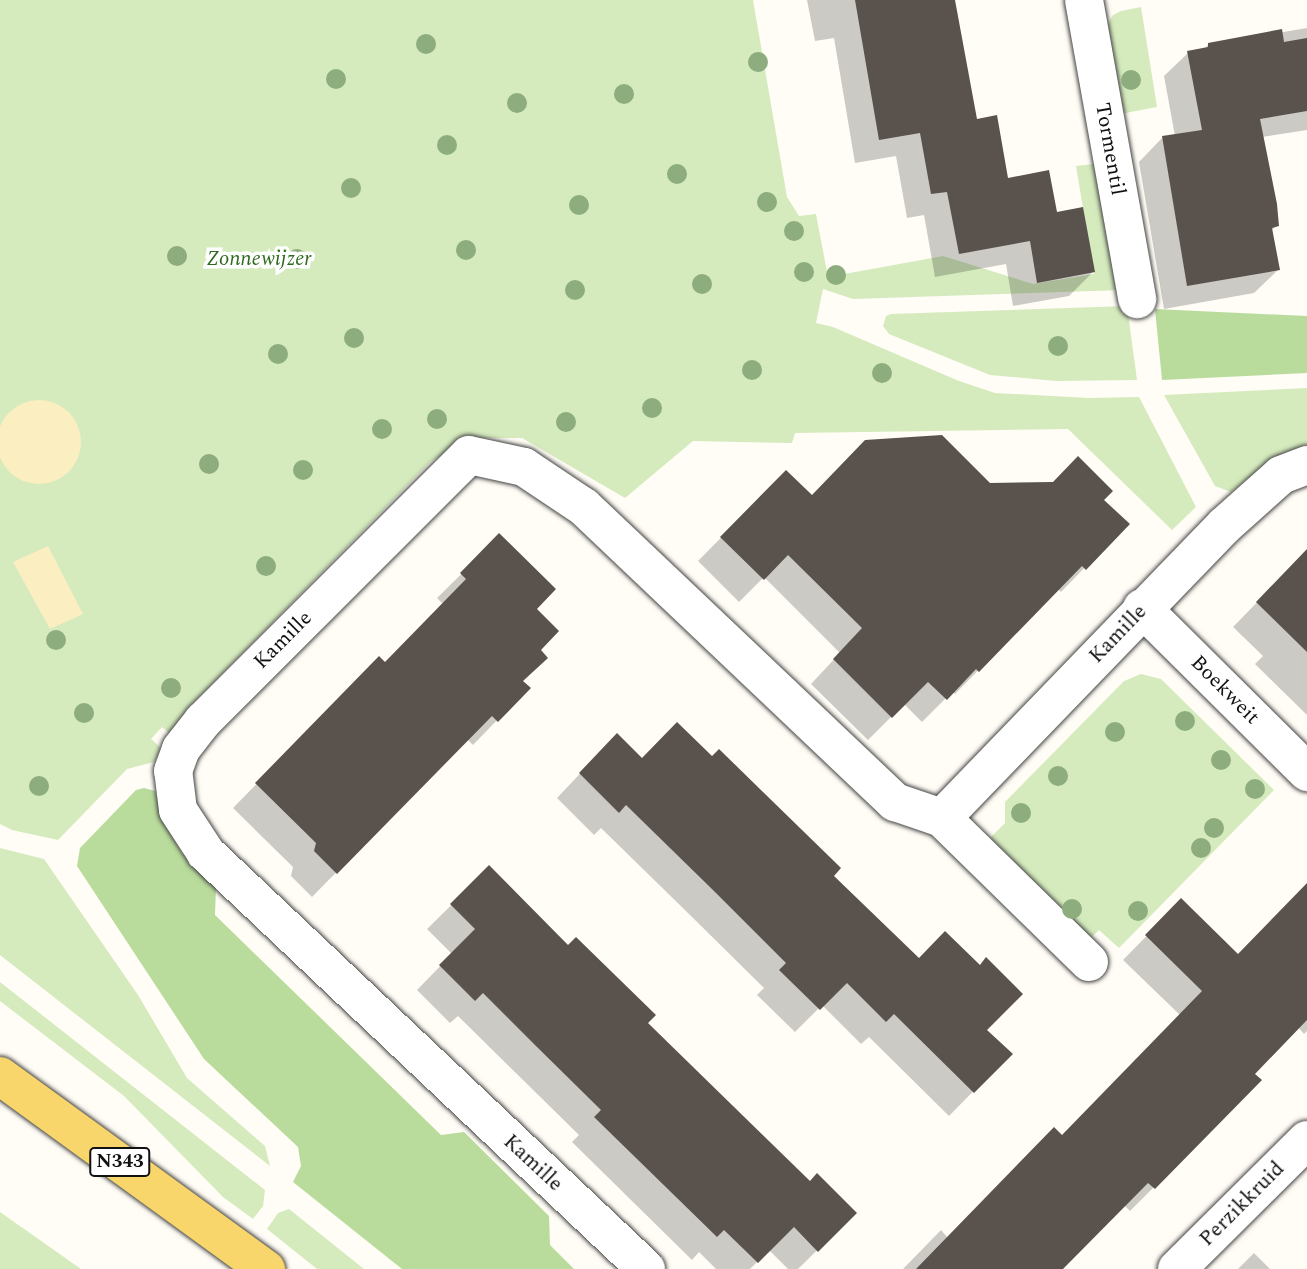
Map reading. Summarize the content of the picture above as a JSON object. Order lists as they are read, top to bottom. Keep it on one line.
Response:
{"streets":{"main road":["N343"],"street":["Tormentil","Kamille","Boekweit","Perzikkruid"]},"crossings":[["Kamille","Boekweit"]],"parks":["Zonnewijzer"]}
